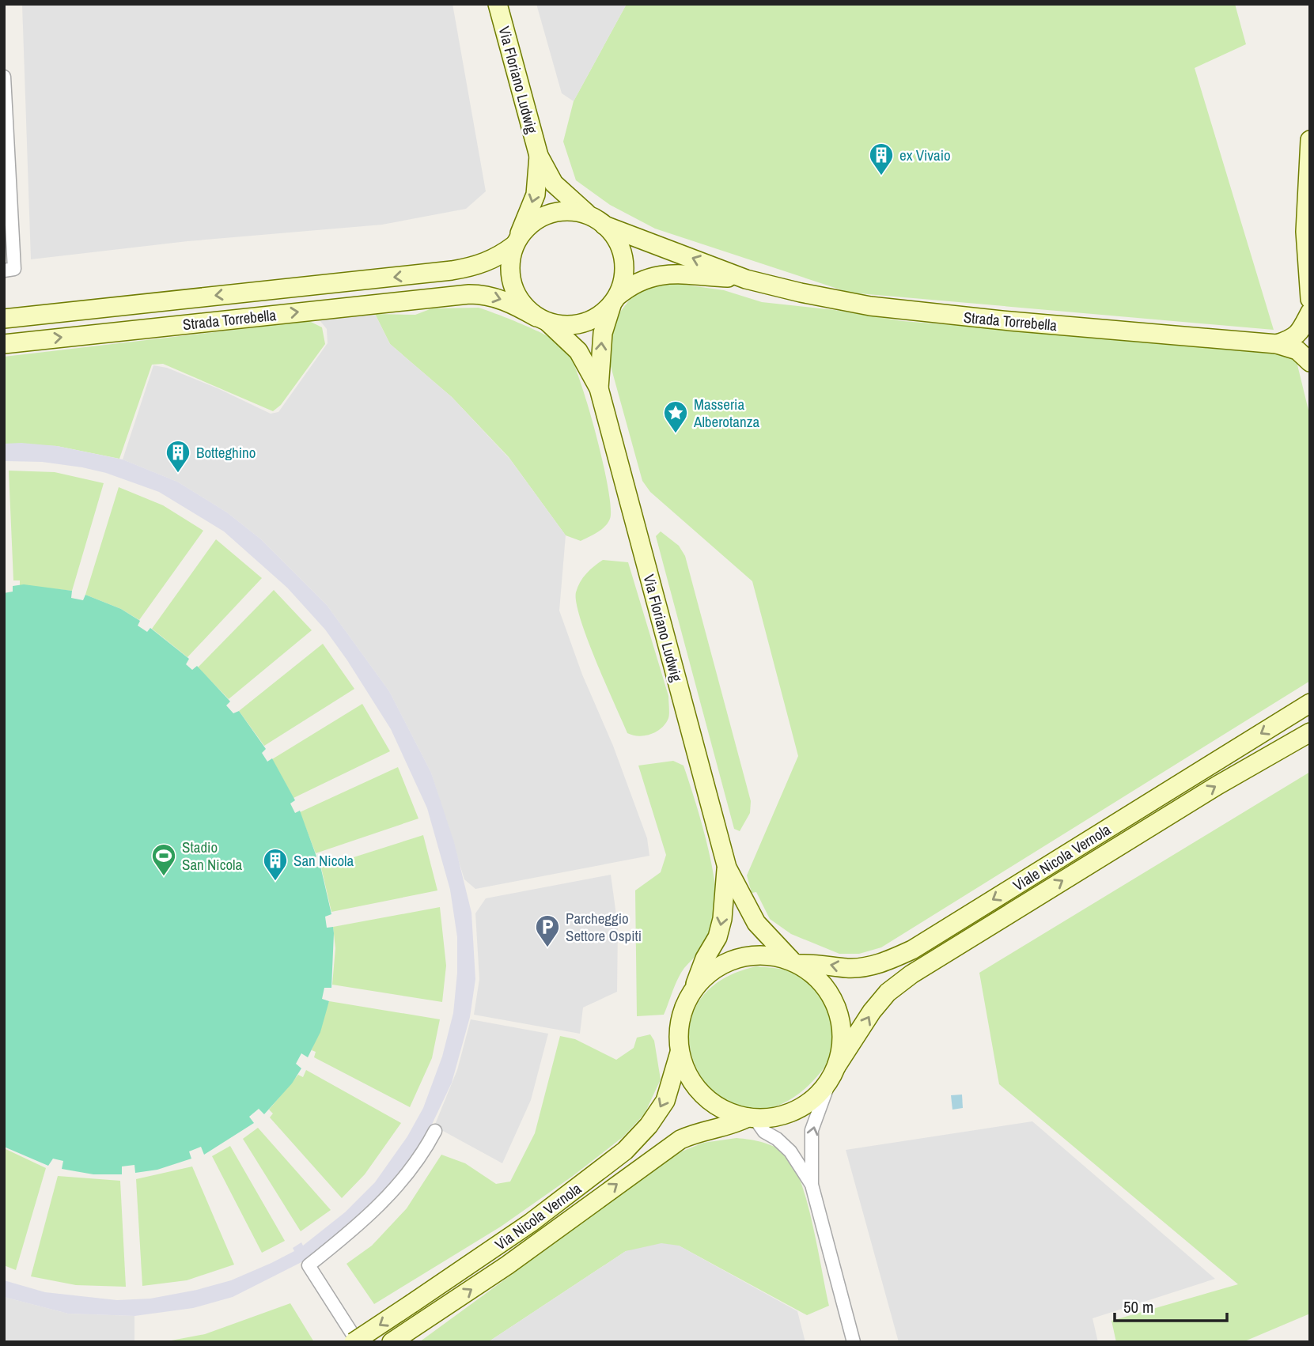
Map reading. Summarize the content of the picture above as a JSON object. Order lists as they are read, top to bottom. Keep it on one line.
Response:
{"streets":{"main road":["Via Floriano Ludwig","Strada Torrebella","Viale Nicola Vernola","Via Nicola Vernola"]},"crossings":[["Viale Nicola Vernola","Via Nicola Vernola"]],"places":{"building":["ex Vivaio","Botteghino","San Nicola"],"place":["Masseria Alberotanza"],"sports":["Stadio San Nicola"],"parking":["Parcheggio Settore Ospiti"]},"scale_bar":"50 m"}
